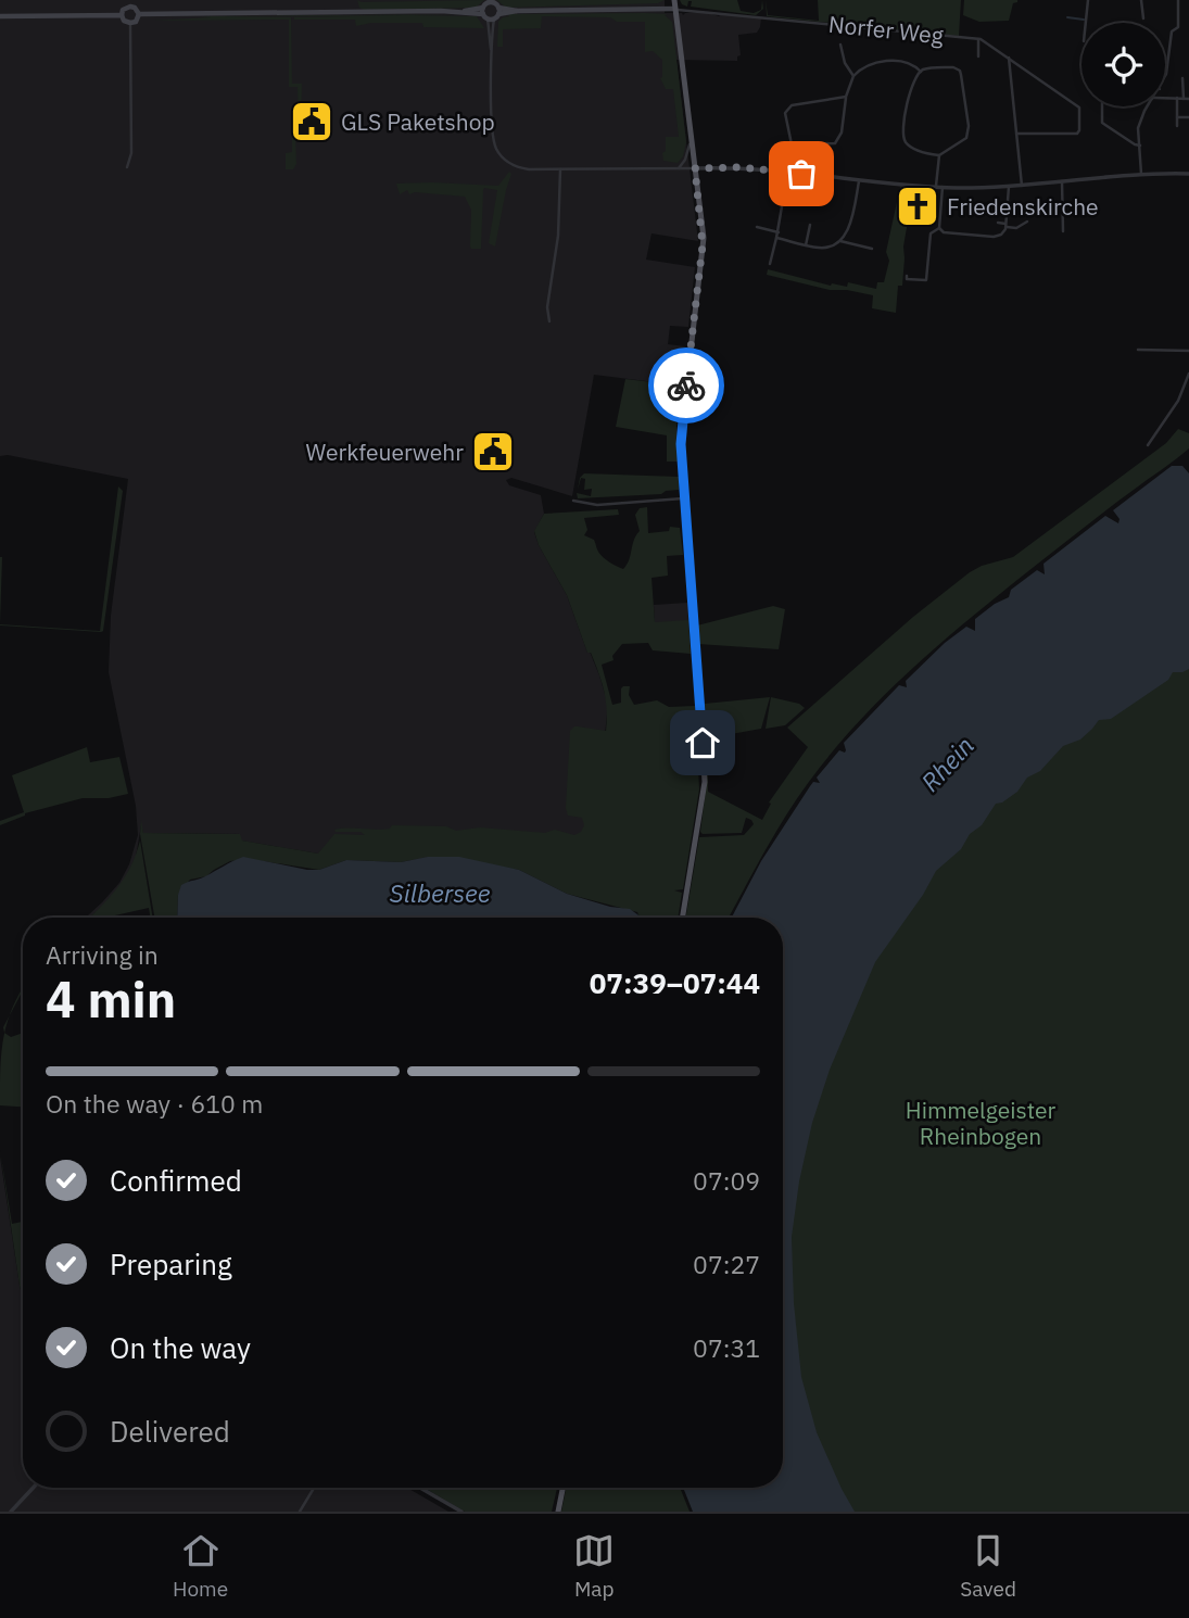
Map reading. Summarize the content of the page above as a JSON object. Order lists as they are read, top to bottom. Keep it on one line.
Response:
{"streets":{"street":["Norfer Weg"]},"water":["Rhein","Silbersee"],"parks":["Himmelgeister Rheinbogen"],"places":{"public building":["GLS Paketshop","Werkfeuerwehr"],"church":["Friedenskirche"]},"page":{"heading":["4 min","Arriving in","07:39–07:44"],"bar":"On the way · 610 m","list":[["Confirmed","07:09"],["Preparing","07:27"],["On the way","07:31"],"Delivered"],"tabs":["Home","Map","Saved"]}}
